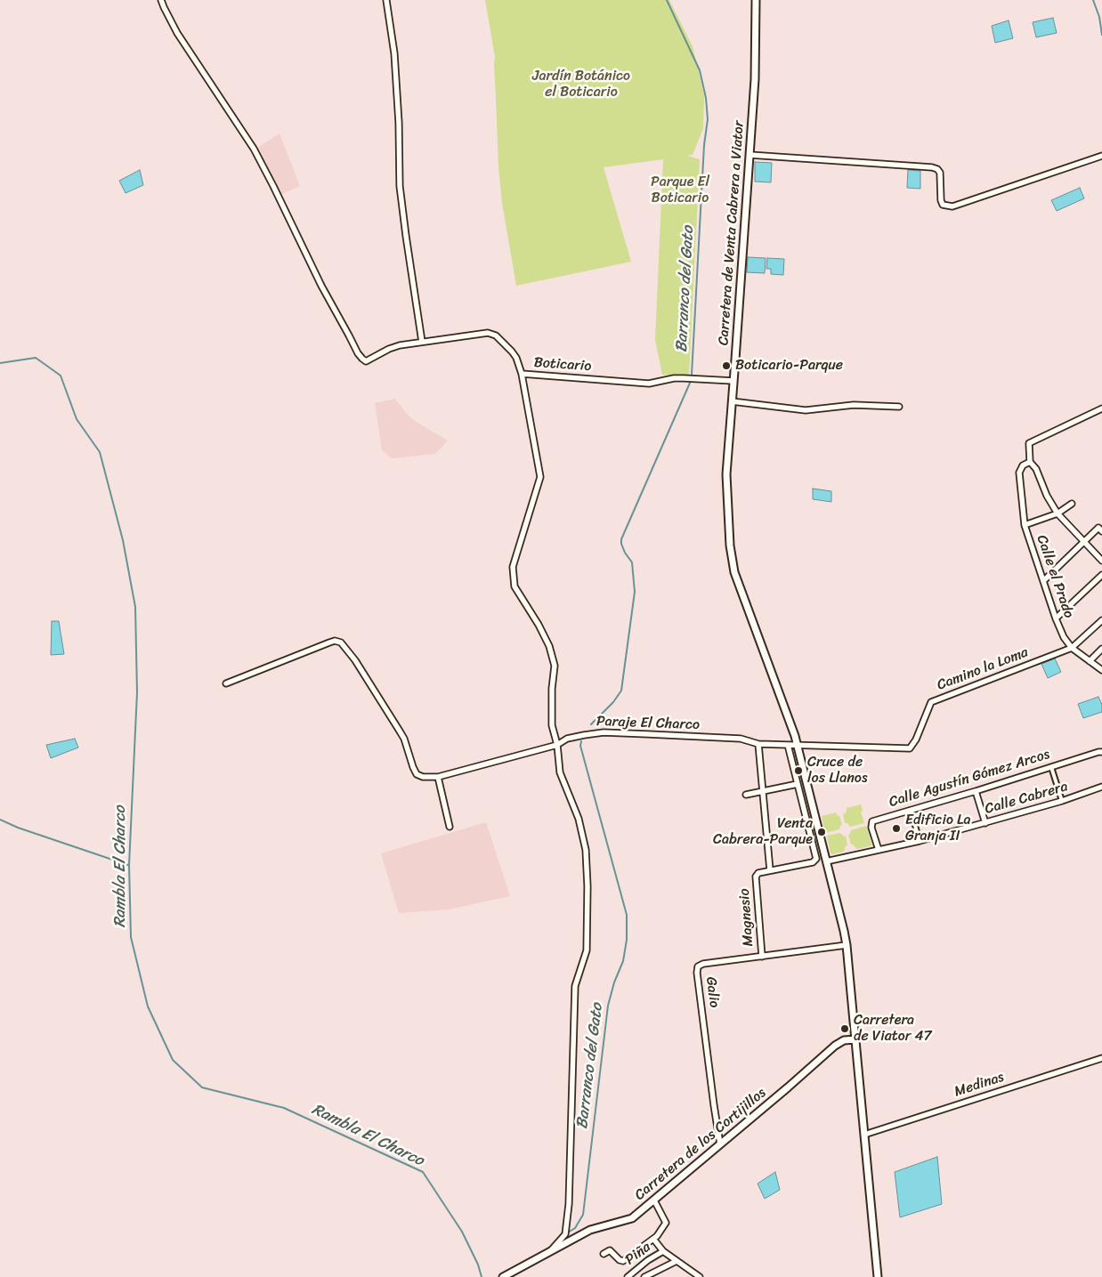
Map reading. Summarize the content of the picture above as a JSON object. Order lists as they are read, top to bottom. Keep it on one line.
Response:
{"streets":{"street":["Carretera de Venta Cabrera a Viator","Boticario","Calle el Prado","Camino la Loma","Paraje El Charco","Calle Agustín Gómez Arcos","Calle Cabrera","Magnesio","Galio","Medinas","Carretera de los Cortijillos","Piña"]},"crossings":[["Carretera de Venta Cabrera a Viator","Boticario"],["Carretera de Venta Cabrera a Viator","Camino la Loma"],["Carretera de Venta Cabrera a Viator","Paraje El Charco"],["Carretera de Venta Cabrera a Viator","Calle Cabrera"],["Carretera de Venta Cabrera a Viator","Galio"],["Carretera de Venta Cabrera a Viator","Medinas"],["Carretera de Venta Cabrera a Viator","Carretera de los Cortijillos"],["Calle el Prado","Camino la Loma"],["Camino la Loma","Paraje El Charco"],["Calle Agustín Gómez Arcos","Calle Cabrera"],["Magnesio","Galio"],["Galio","Carretera de los Cortijillos"]],"water":["Barranco del Gato","Rambla El Charco"],"parks":["Jardín Botánico el Boticario","Parque El Boticario"],"places":["Boticario-Parque","Cruce de los Llanos","Edificio La Granja II","Venta Cabrera-Parque","Carretera de Viator 47"]}
